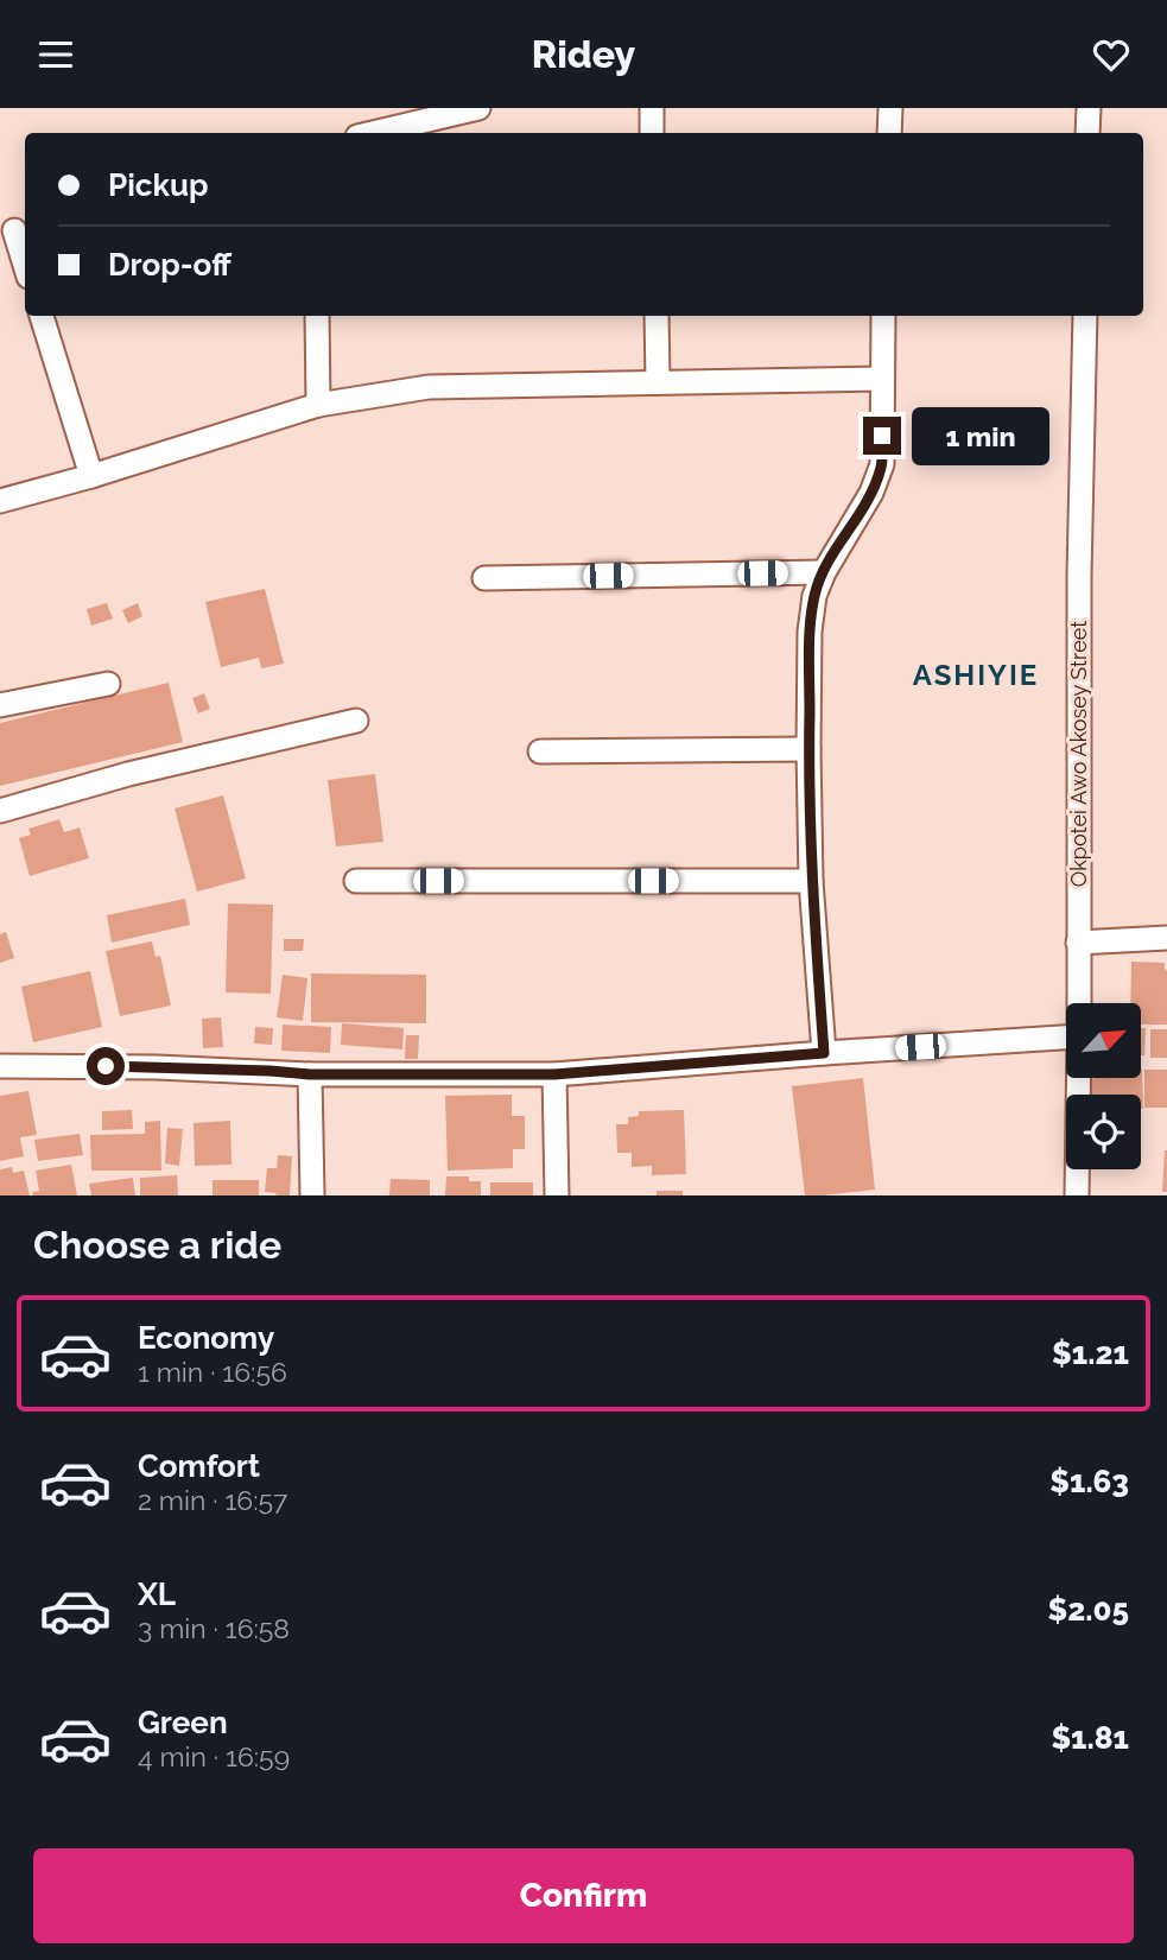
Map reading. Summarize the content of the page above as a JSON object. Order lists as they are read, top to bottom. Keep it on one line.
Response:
{"streets":{"street":["Okpotei Awo Akosey Street"]},"districts":["ASHIYIE"],"north":"top right","page":{"header":"Ridey","banner":["Pickup","Drop-off"],"bubble":"1 min","heading":"Choose a ride","list":[{"name":"Economy","note":"1 min · 16:56","value":"$1.21"},{"name":"Comfort","note":"2 min · 16:57","value":"$1.63"},{"name":"XL","note":"3 min · 16:58","value":"$2.05"},{"name":"Green","note":"4 min · 16:59","value":"$1.81"}],"buttons":"Confirm"}}
